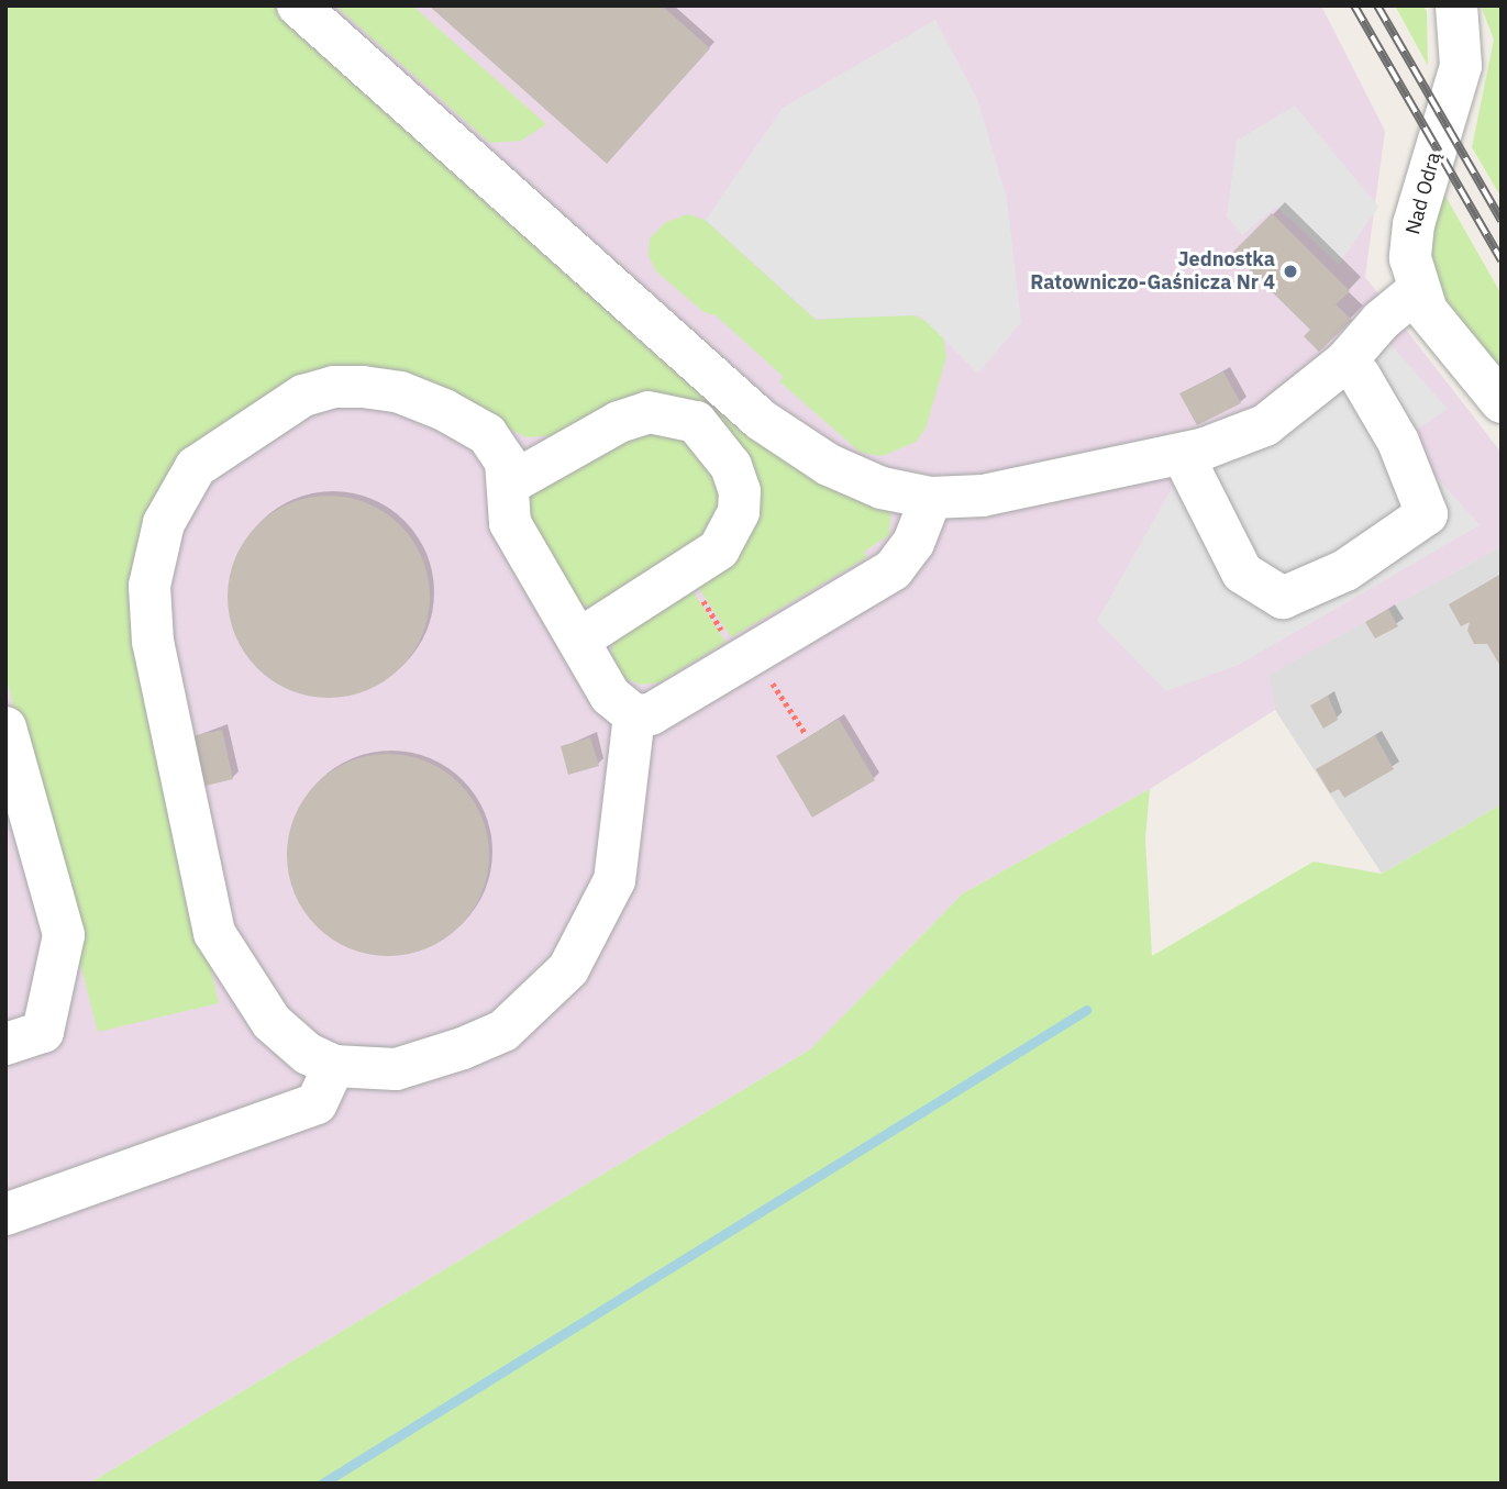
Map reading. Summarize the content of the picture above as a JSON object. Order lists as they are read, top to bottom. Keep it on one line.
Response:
{"streets":{"street":["Nad Odrą"]},"places":["Jednostka Ratowniczo-Gaśnicza Nr 4"]}
